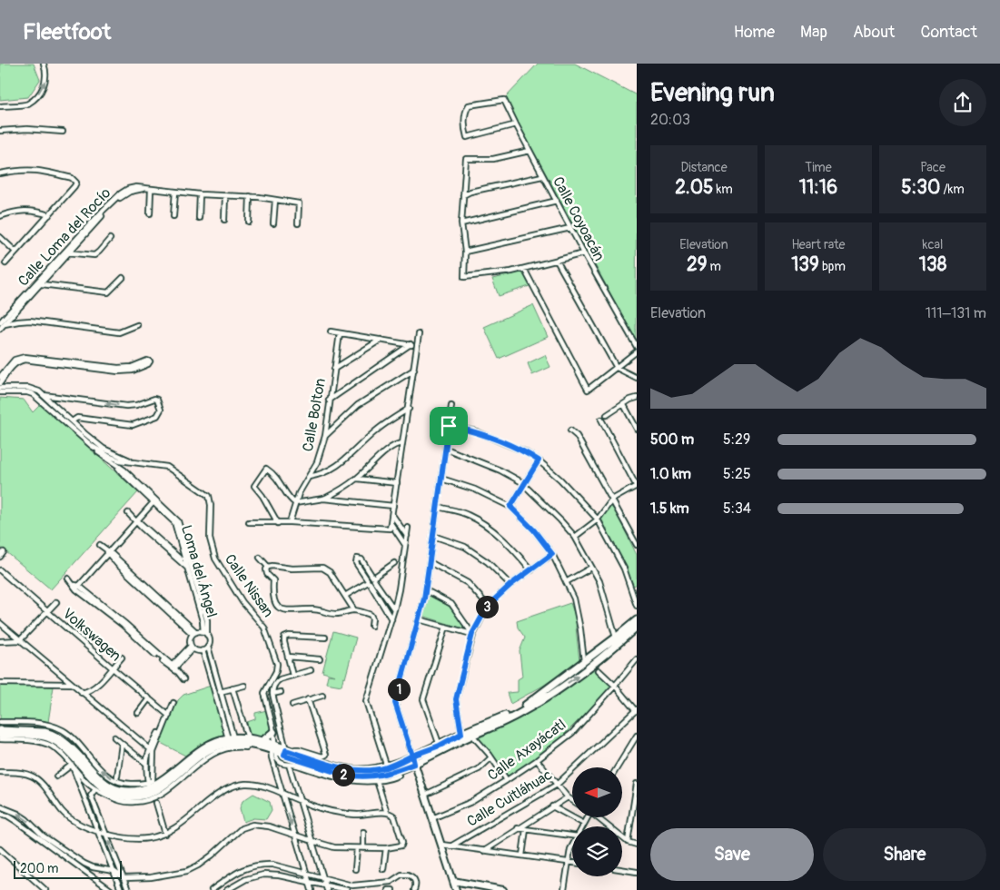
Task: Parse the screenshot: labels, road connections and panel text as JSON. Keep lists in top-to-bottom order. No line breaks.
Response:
{"streets":{"street":["Calle Coyoacán","Calle Loma del Rocío","Calle Bolton","Loma del Ángel","Calle Nissan","Volkswagen","Calle Axayácatl","Calle Cuitláhuac"]},"crossings":[["Loma del Ángel","Calle Nissan"]],"scale_bar":"200 m","north":"left","page":{"header":"Fleetfoot","nav":["Home","Map","About","Contact"],"heading":["Evening run","20:03"],"stats":[["Distance","2.05 km"],["Time","11:16"],["Pace","5:30 /km"],["Elevation","29 m"],["Heart rate","139 bpm"],["kcal","138"]],"chart":["Elevation","111–131 m"],"list":[{"name":"500 m","note":"5:29"},{"name":"1.0 km","note":"5:25"},{"name":"1.5 km","note":"5:34"}],"pins":["3","1","2"],"buttons":["Save","Share"],"scale":"200 m"}}
